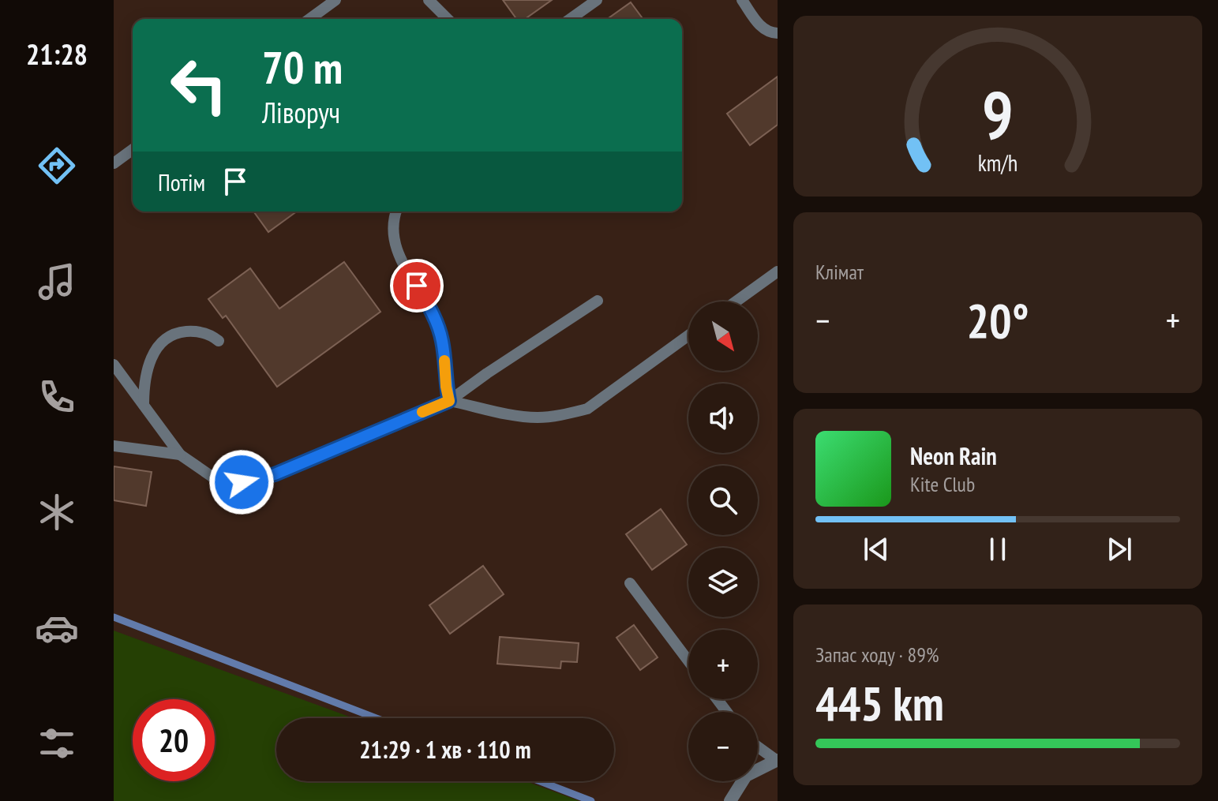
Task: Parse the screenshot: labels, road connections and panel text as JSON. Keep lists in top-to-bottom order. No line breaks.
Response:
{"north":"bottom right","page":{"tabs":"21:28","turn":["70 m","Ліворуч"],"then":"Потім","tile":["Клімат",["Запас ходу · 89%","445 km"]],"heat":["−","20°","+"],"map_buttons":["+","−"],"song":["Neon Rain","Kite Club"],"limit":"20","trip":"21:29 · 1 хв · 110 m","gauge":["9","km/h"]}}
